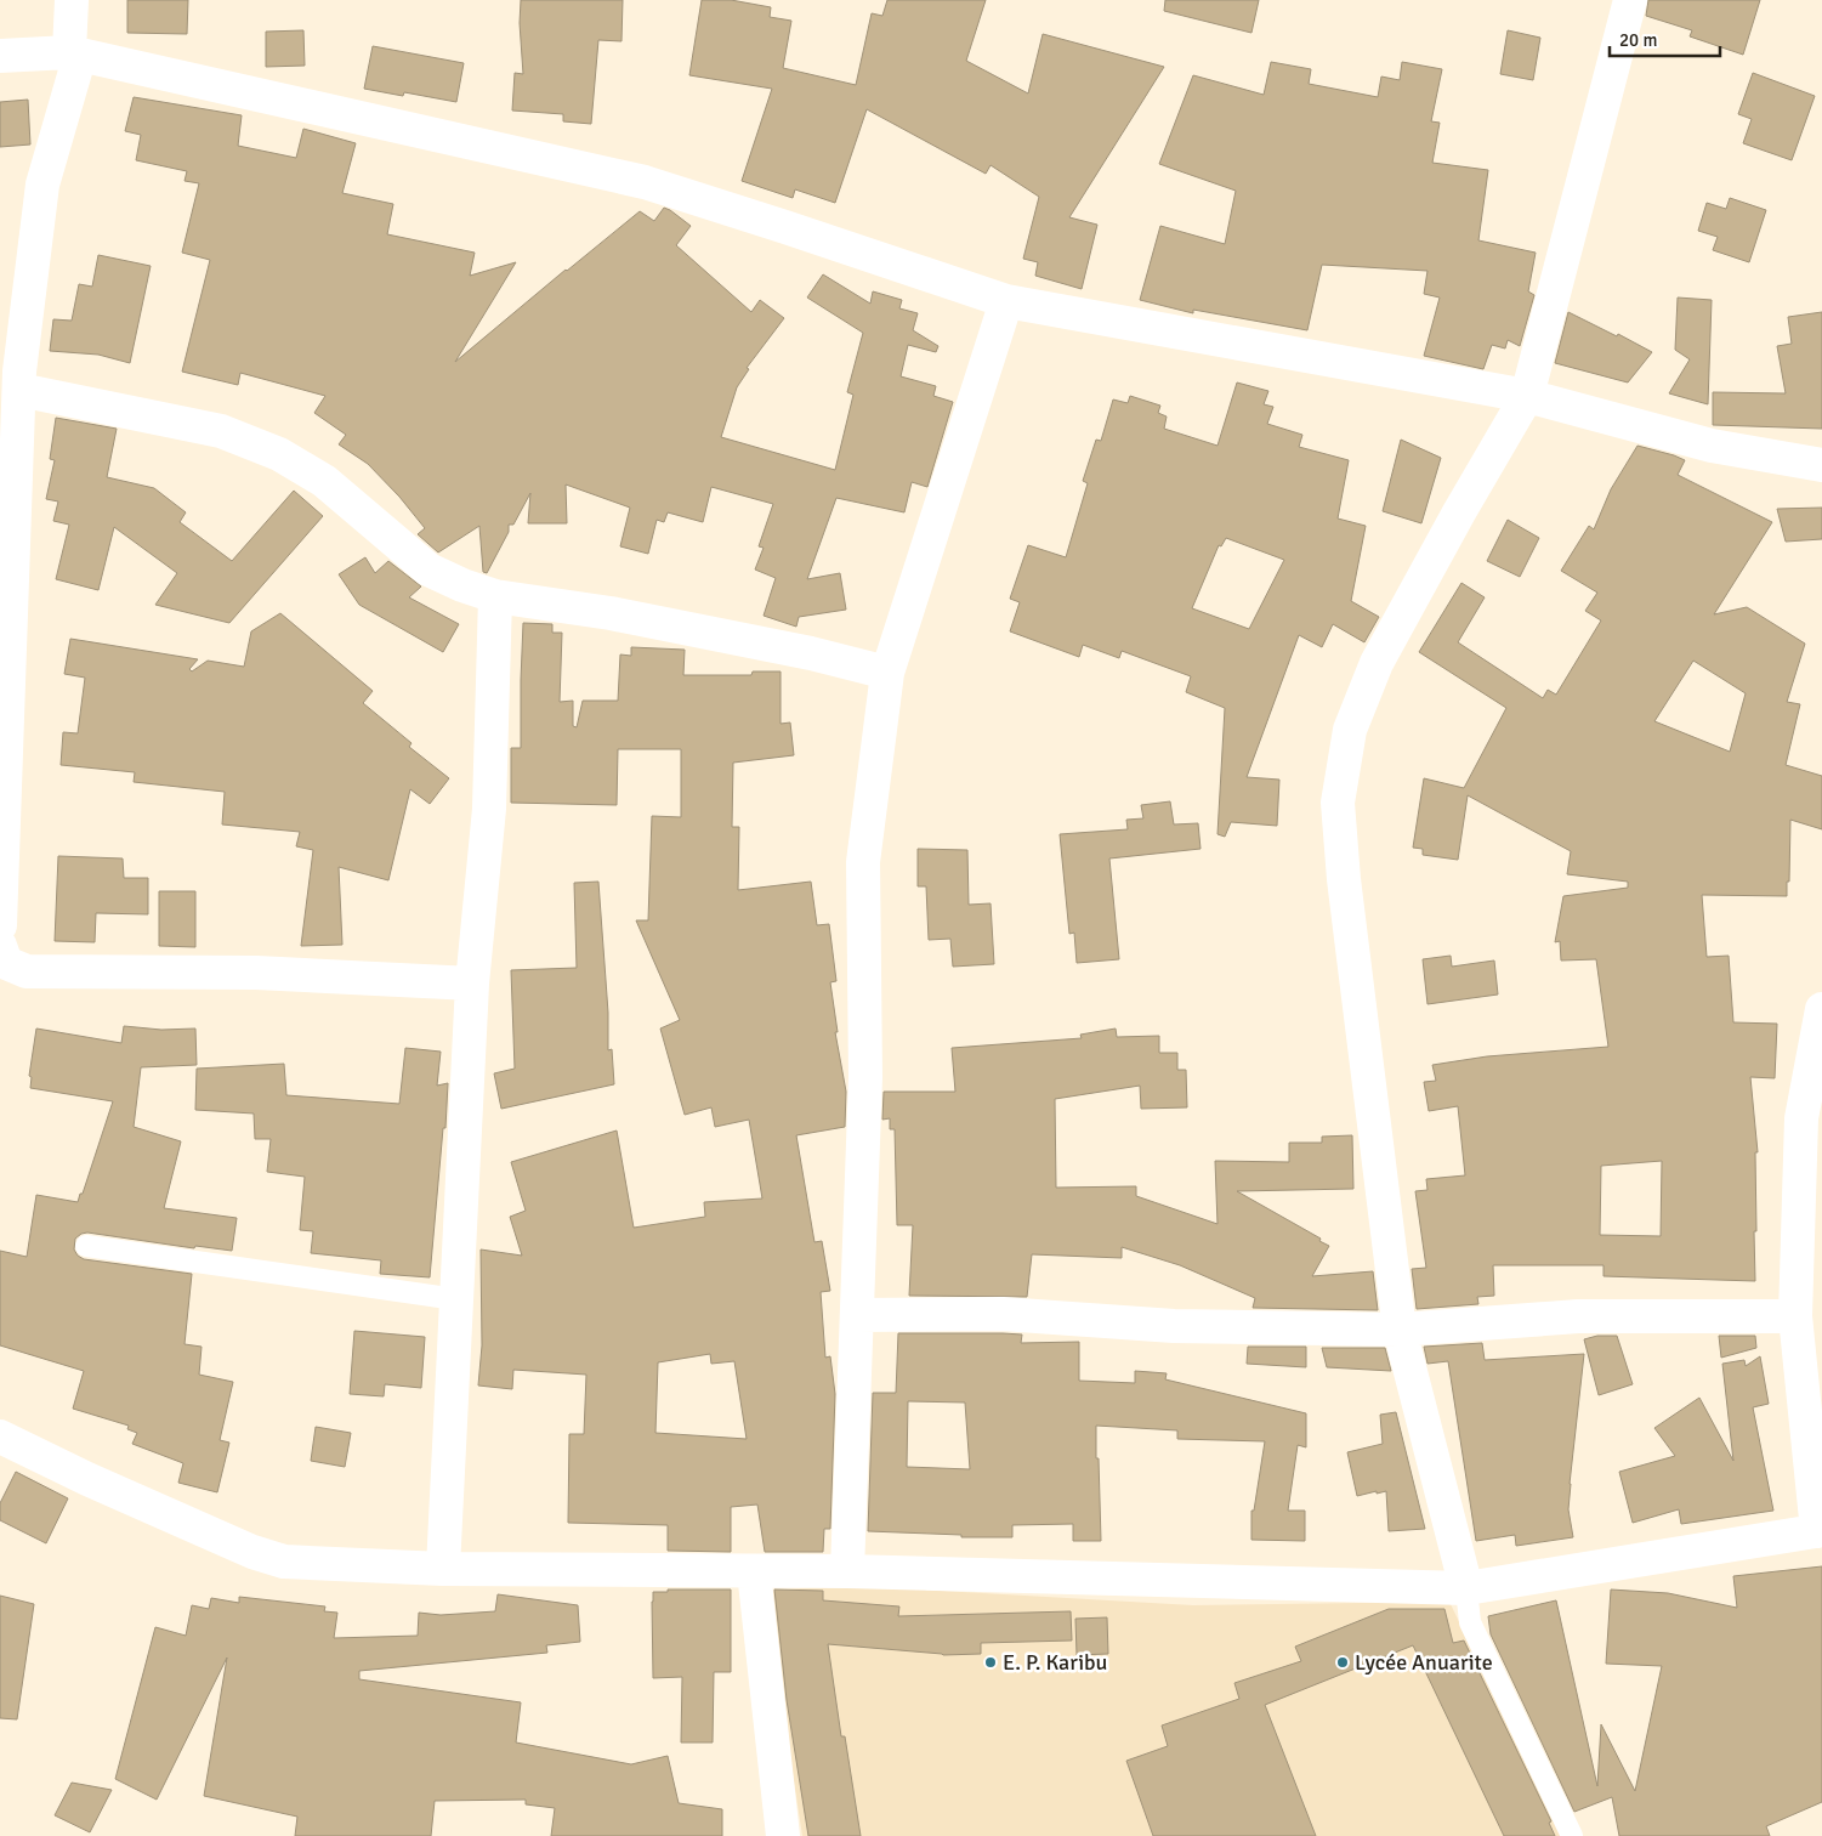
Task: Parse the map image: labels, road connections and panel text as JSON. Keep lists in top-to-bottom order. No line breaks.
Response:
{"places":["E. P. Karibu","Lycée Anuarite"],"scale_bar":"20 m"}
